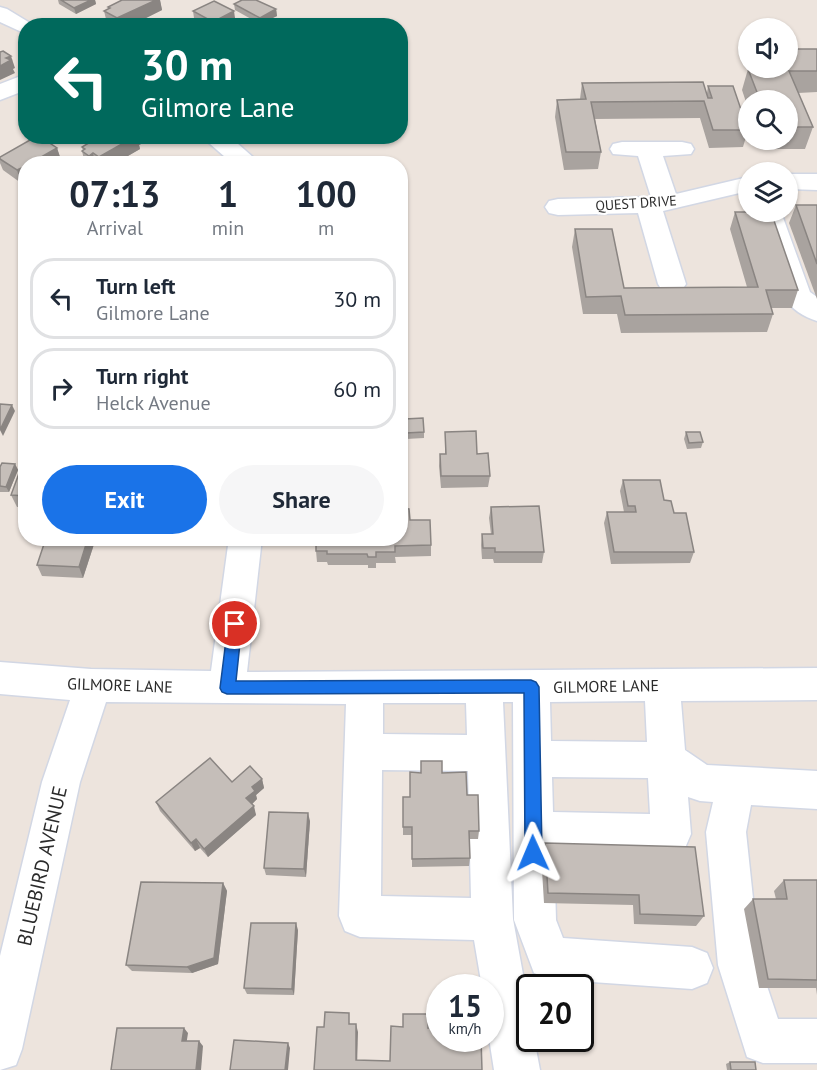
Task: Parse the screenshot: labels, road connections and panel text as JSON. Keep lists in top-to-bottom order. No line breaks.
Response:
{"streets":{"street":["QUEST DRIVE","GILMORE LANE","BLUEBIRD AVENUE"]},"crossings":[["GILMORE LANE","BLUEBIRD AVENUE"]],"page":{"turn":["30 m","Gilmore Lane"],"eta":["07:13","Arrival","1","min","100","m"],"list":[{"name":"Turn left","note":"Gilmore Lane","value":"30 m"},{"name":"Turn right","note":"Helck Avenue","value":"60 m"}],"buttons":["Exit","Share"],"speed":"15 km/h","limit":"20"}}
